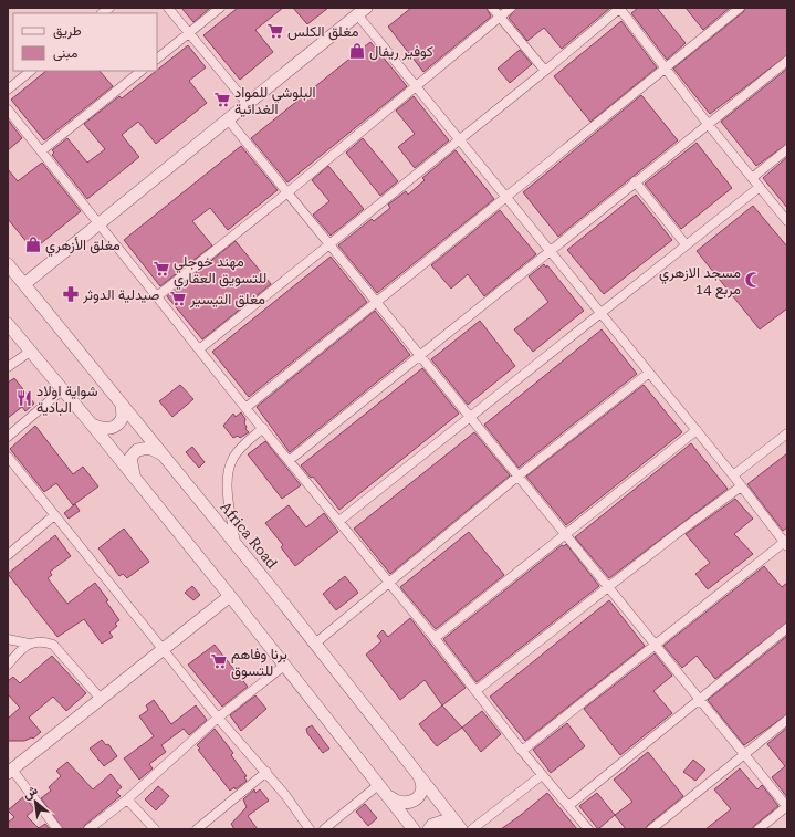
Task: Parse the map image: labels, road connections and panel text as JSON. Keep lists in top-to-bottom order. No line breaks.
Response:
{"streets":{"street":["Africa Road"]},"places":{"supermarket":["مغلق الكلس","البلوشي للمواد الغدائية","مهند خوجلي للتسويق العقاري","مغلق التيسير","برنا وفاهم للتسوق"],"shop":["كوفير ريفال","مغلق الأزهري"],"mosque":["مسجد الازهري مربع 14"],"pharmacy":["صيدلية الدوثر"],"restaurant":["شواية اولاد البادية"]},"legend":["طريق","مبنى"],"north":"top left"}
